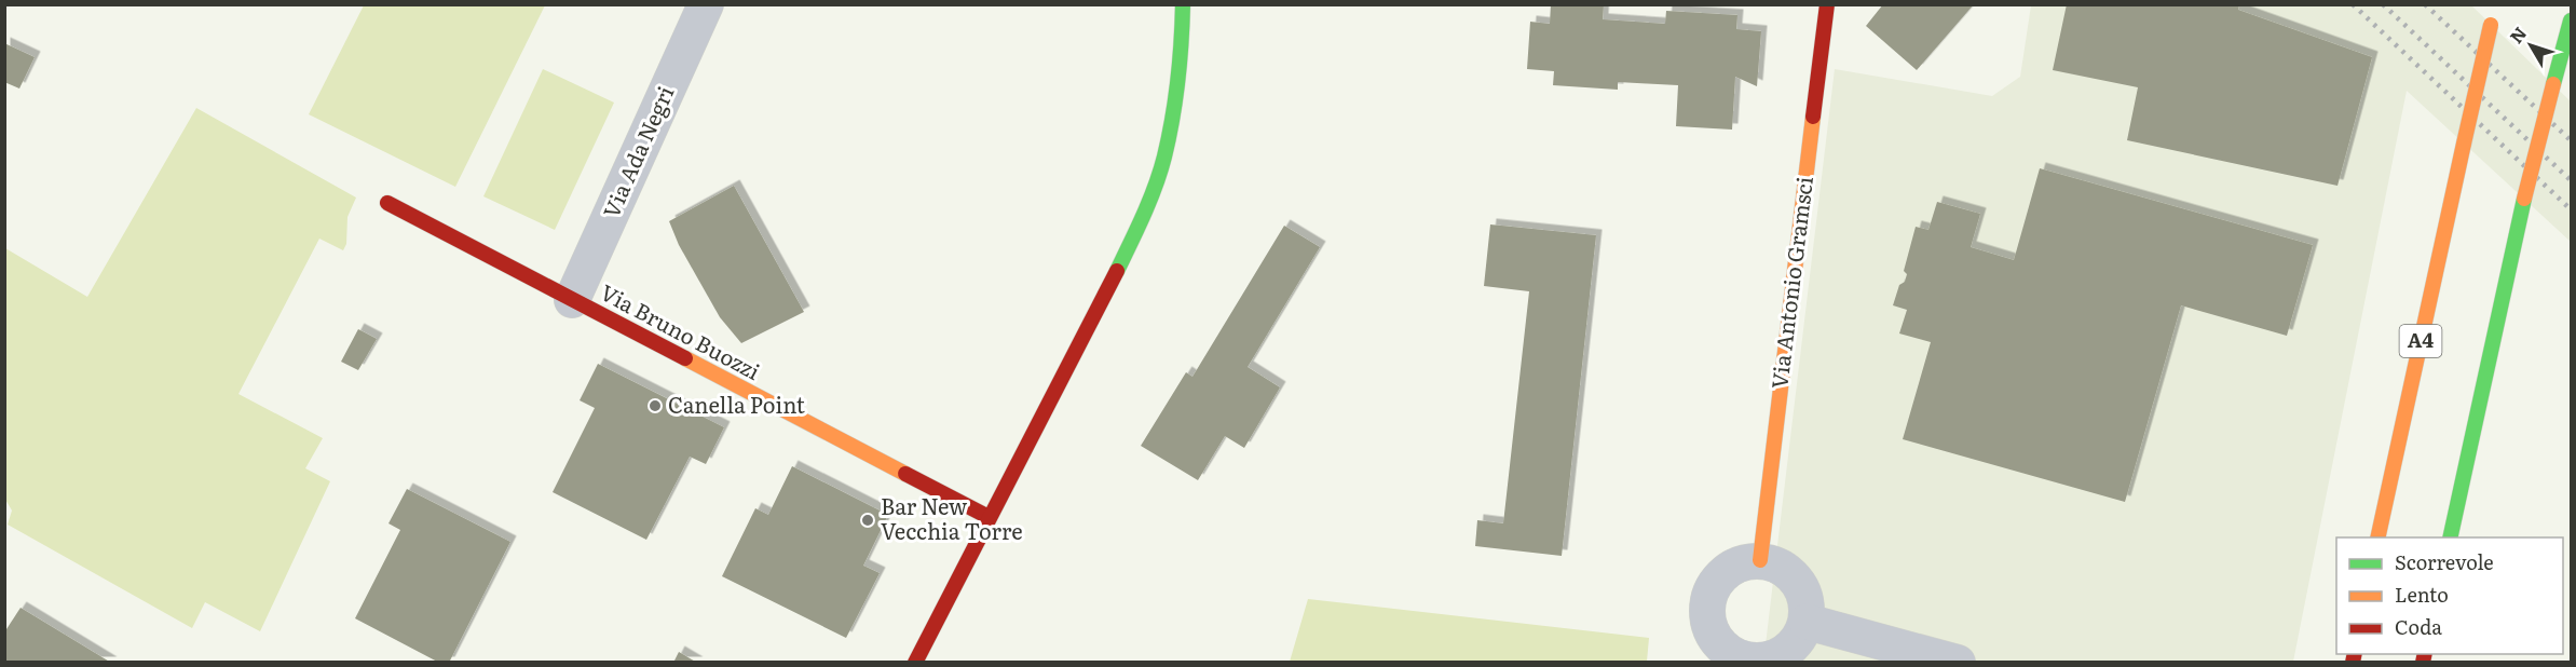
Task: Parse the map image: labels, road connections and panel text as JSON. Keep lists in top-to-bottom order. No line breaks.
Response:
{"streets":{"main road":["Via Antonio Gramsci","Via Bruno Buozzi","A4"],"street":["Via Ada Negri"]},"crossings":[["Via Ada Negri","Via Bruno Buozzi"]],"places":["Canella Point","Bar New Vecchia Torre"],"legend":["Scorrevole","Lento","Coda"],"north":"top left"}
